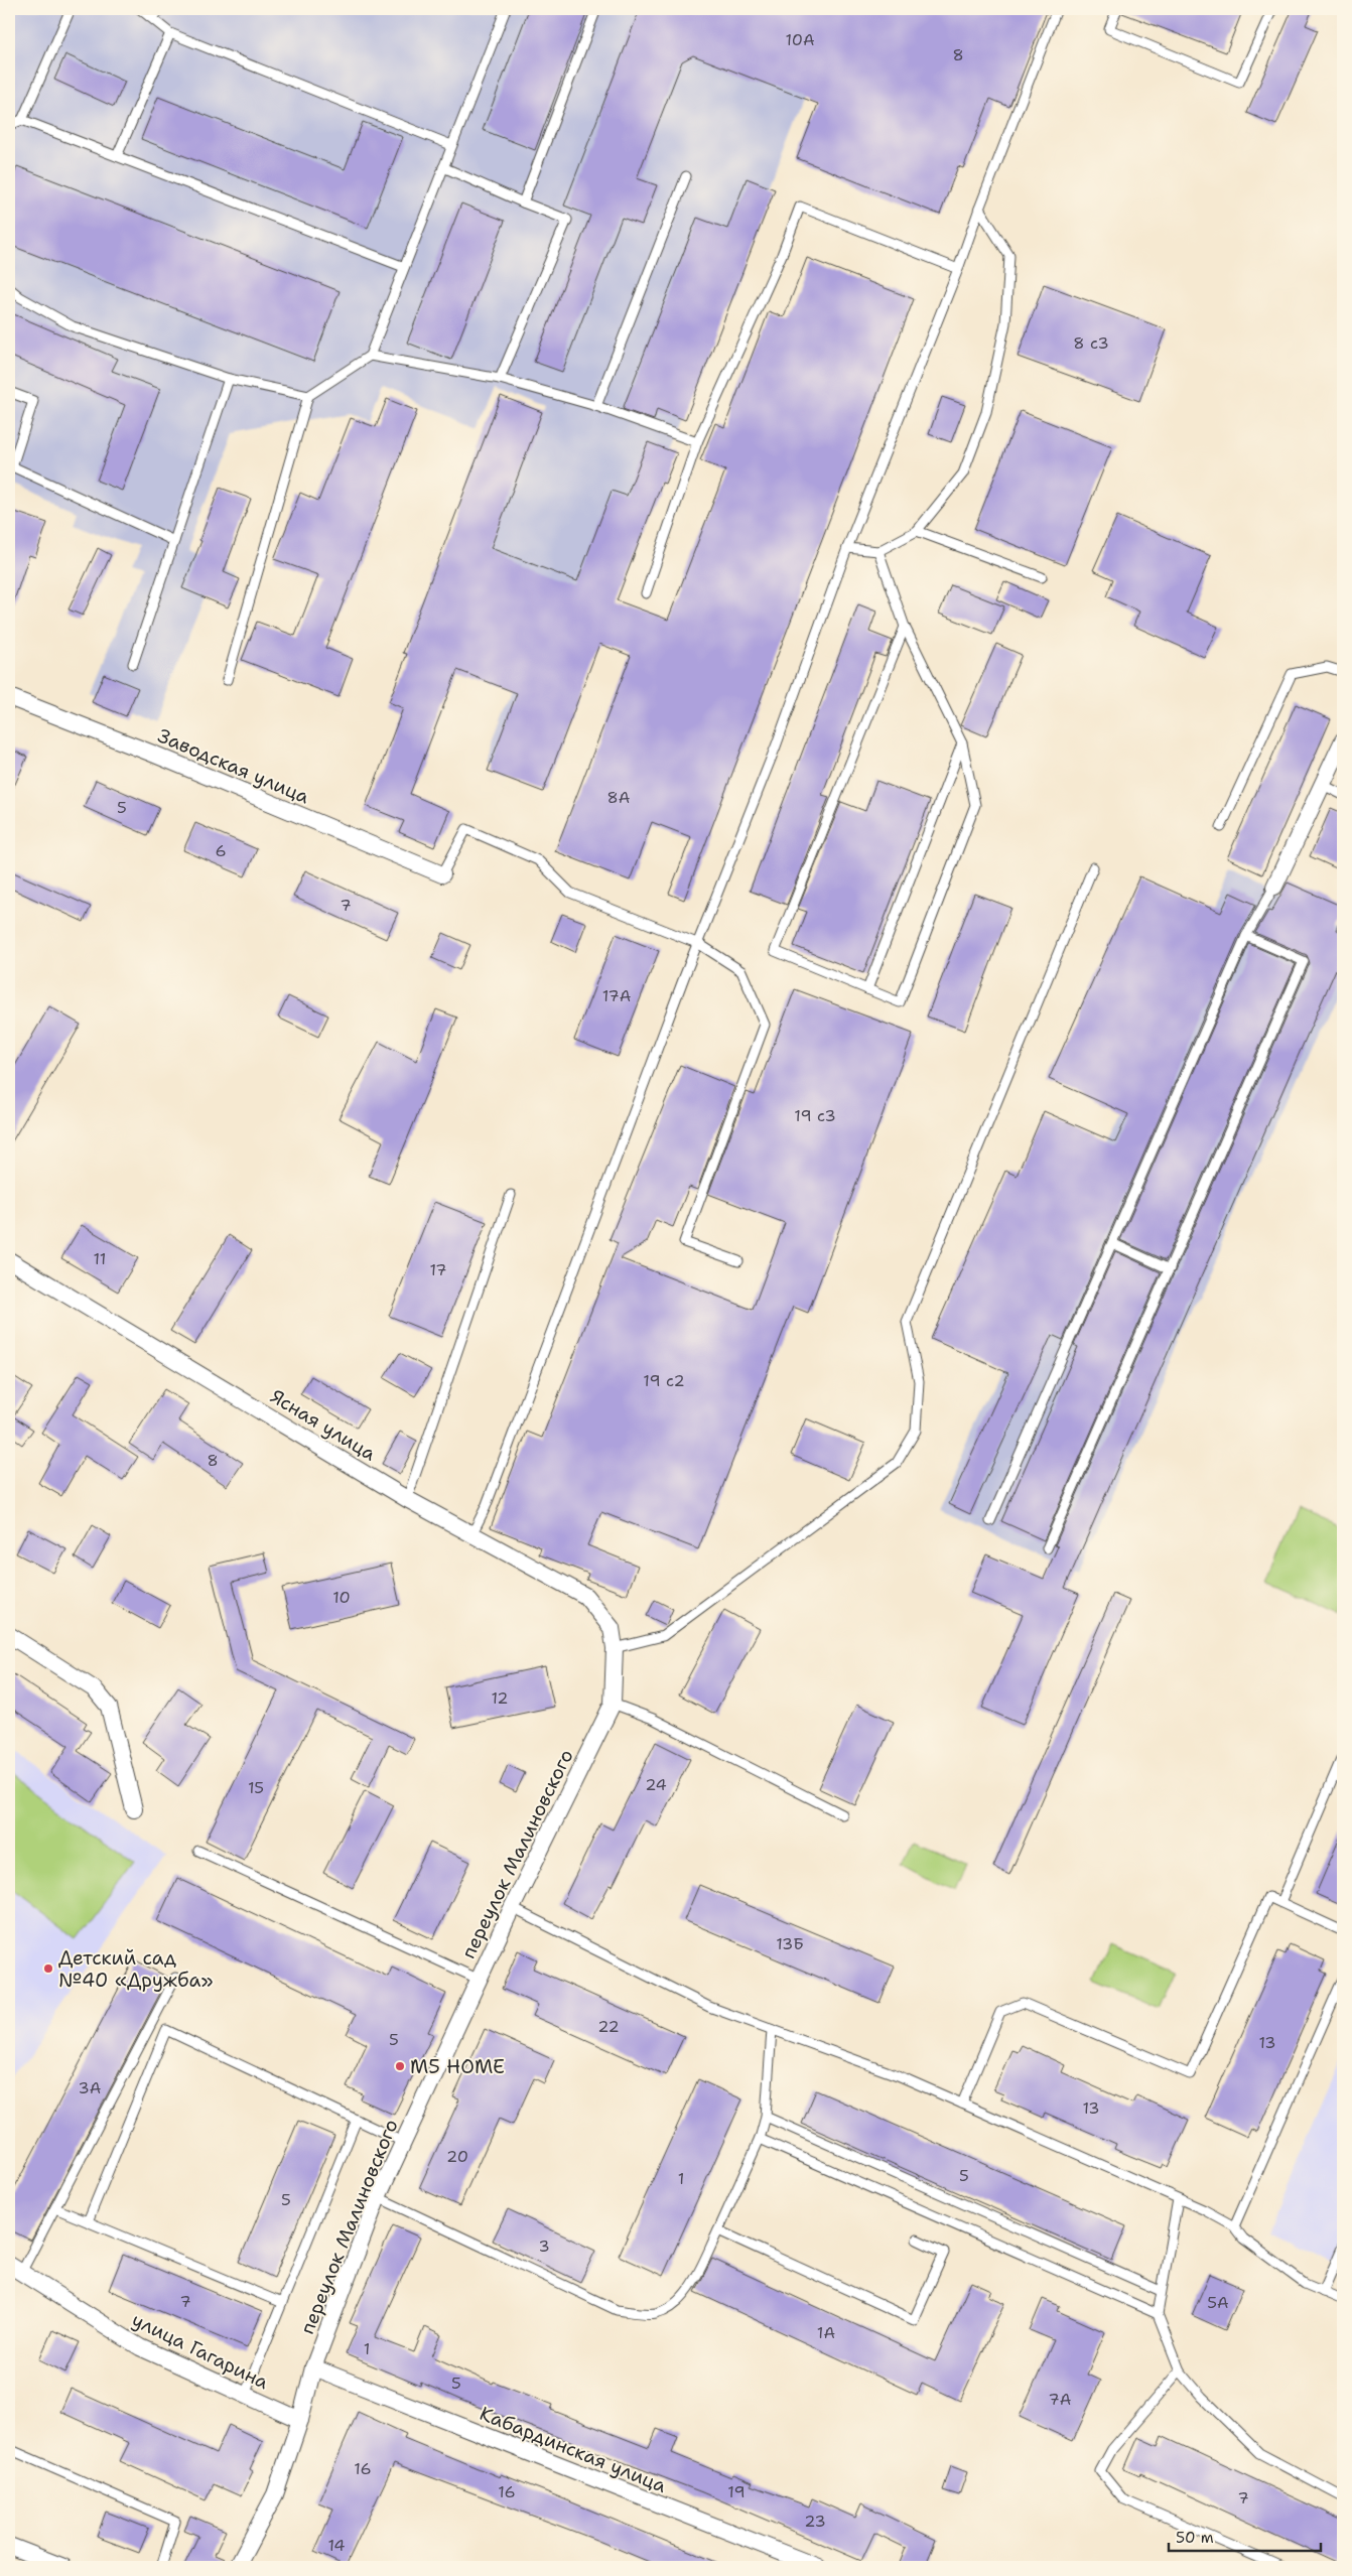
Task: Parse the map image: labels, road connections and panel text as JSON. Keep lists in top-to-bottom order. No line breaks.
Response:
{"streets":{"street":["Заводская улица","Ясная улица","переулок Малиновского","улица Гагарина","Кабардинская улица"]},"crossings":[["Ясная улица","переулок Малиновского"],["переулок Малиновского","улица Гагарина"],["переулок Малиновского","Кабардинская улица"]],"places":["Детский сад №40 «Дружба»","M5 HOME"],"house_numbers":["10А","8","8 с3","8А","5","6","7","17А","19 с3","11","17","19 с2","8","10","12","24","15","13Б","22","5","13","3А","13","20","5","1","5","3","7","5А","1А","1","5","7А","16","16","19","7","23","14"],"scale_bar":"50 m"}
